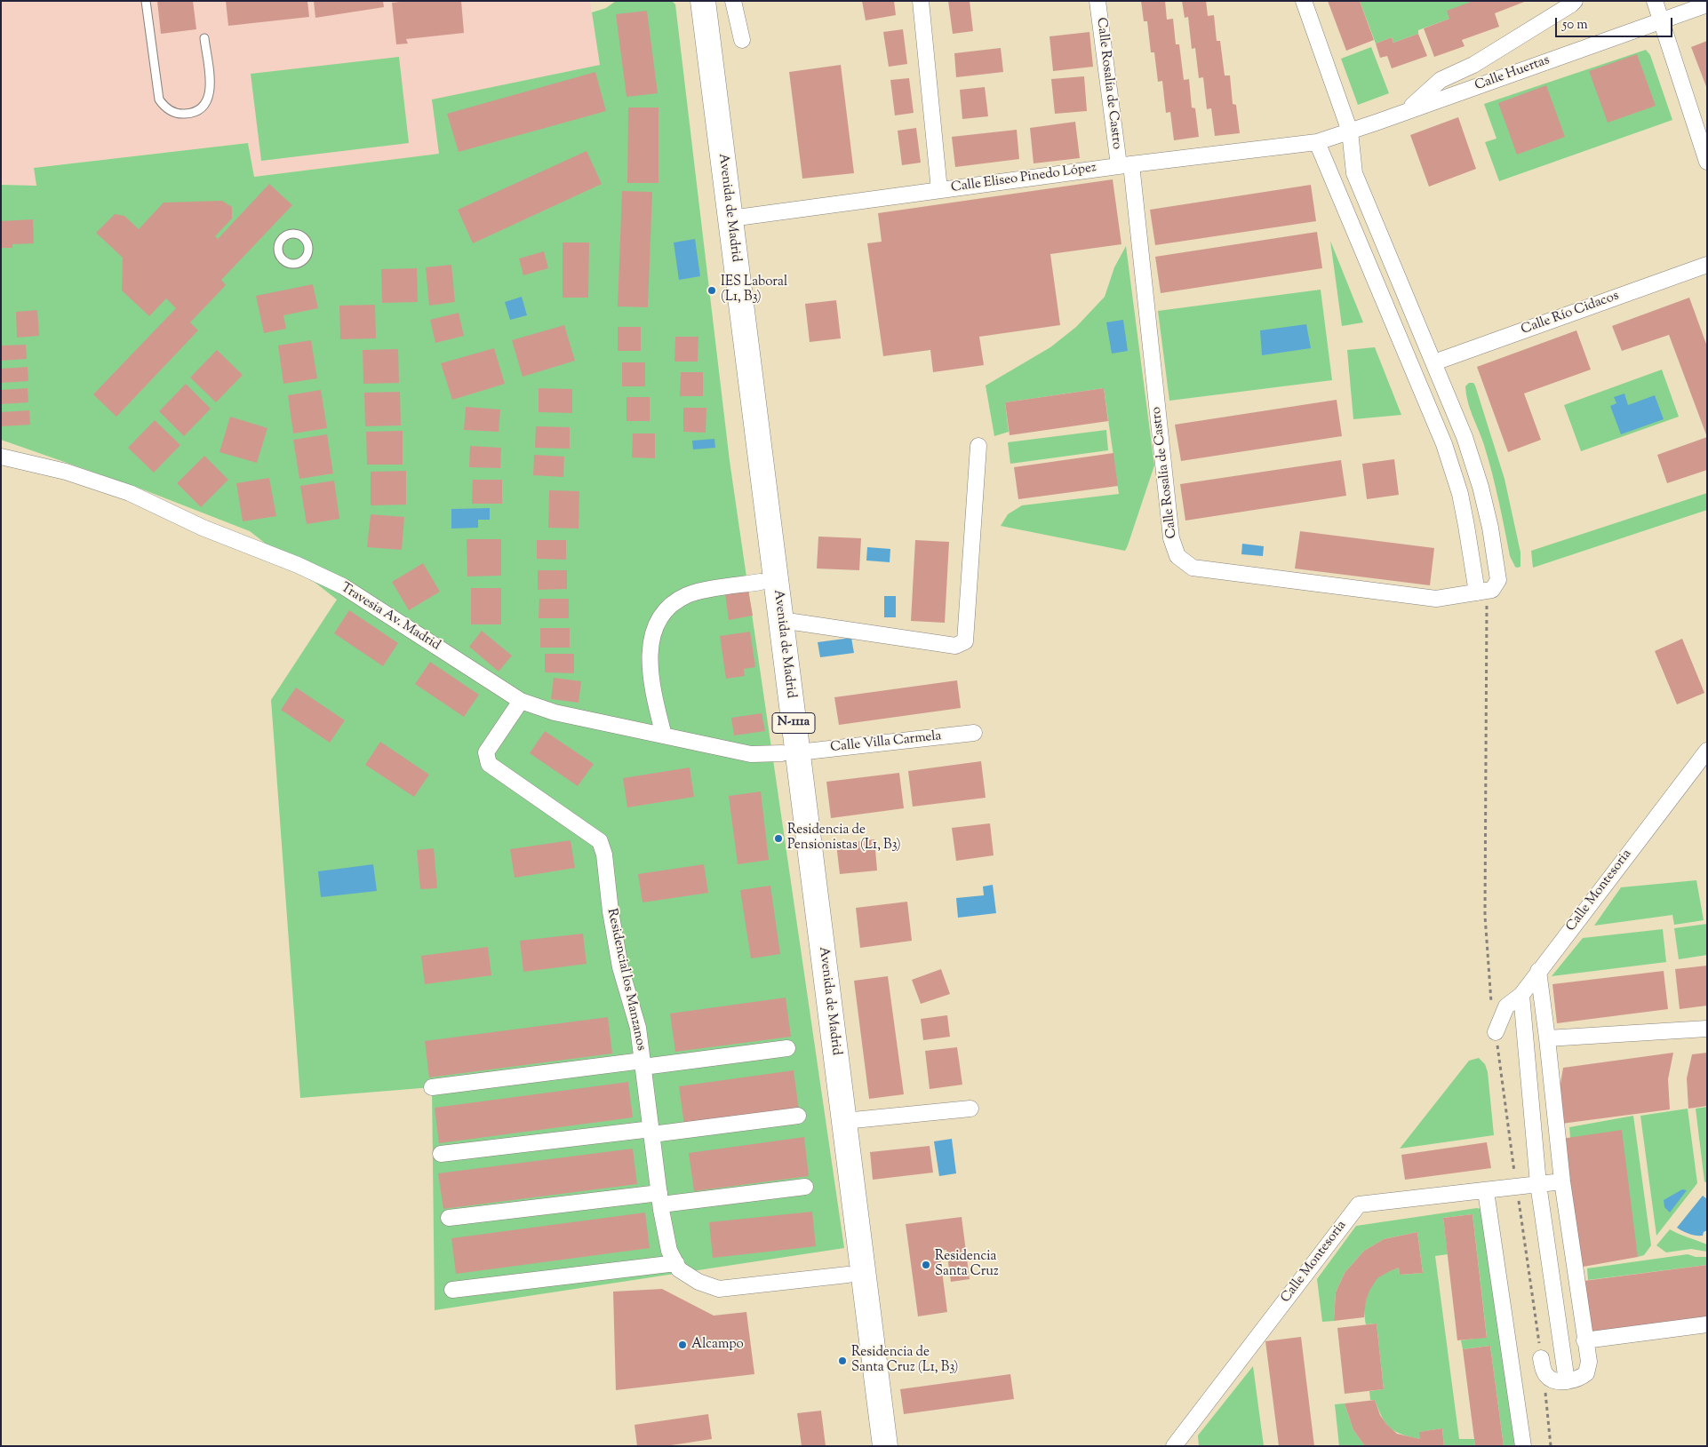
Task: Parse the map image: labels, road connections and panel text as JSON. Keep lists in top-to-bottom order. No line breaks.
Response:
{"streets":{"main road":["Avenida de Madrid","N-111a"],"street":["Calle Huertas","Calle Rosalía de Castro","Calle Eliseo Pinedo López","Calle Río Cidacos","Travesia Av. Madrid","Calle Villa Carmela","Calle Montesoria","Residencial los Manzanos"]},"crossings":[["Calle Huertas","Calle Eliseo Pinedo López"],["Calle Rosalía de Castro","Calle Eliseo Pinedo López"],["Calle Eliseo Pinedo López","Avenida de Madrid"],["Avenida de Madrid","Travesia Av. Madrid"],["Avenida de Madrid","Calle Villa Carmela"],["Travesia Av. Madrid","Calle Villa Carmela"],["Travesia Av. Madrid","Residencial los Manzanos"]],"places":["IES Laboral (L1, B3)","Residencia de Pensionistas (L1, B3)","Residencia Santa Cruz","Alcampo","Residencia de Santa Cruz (L1, B3)"],"scale_bar":"50 m"}
